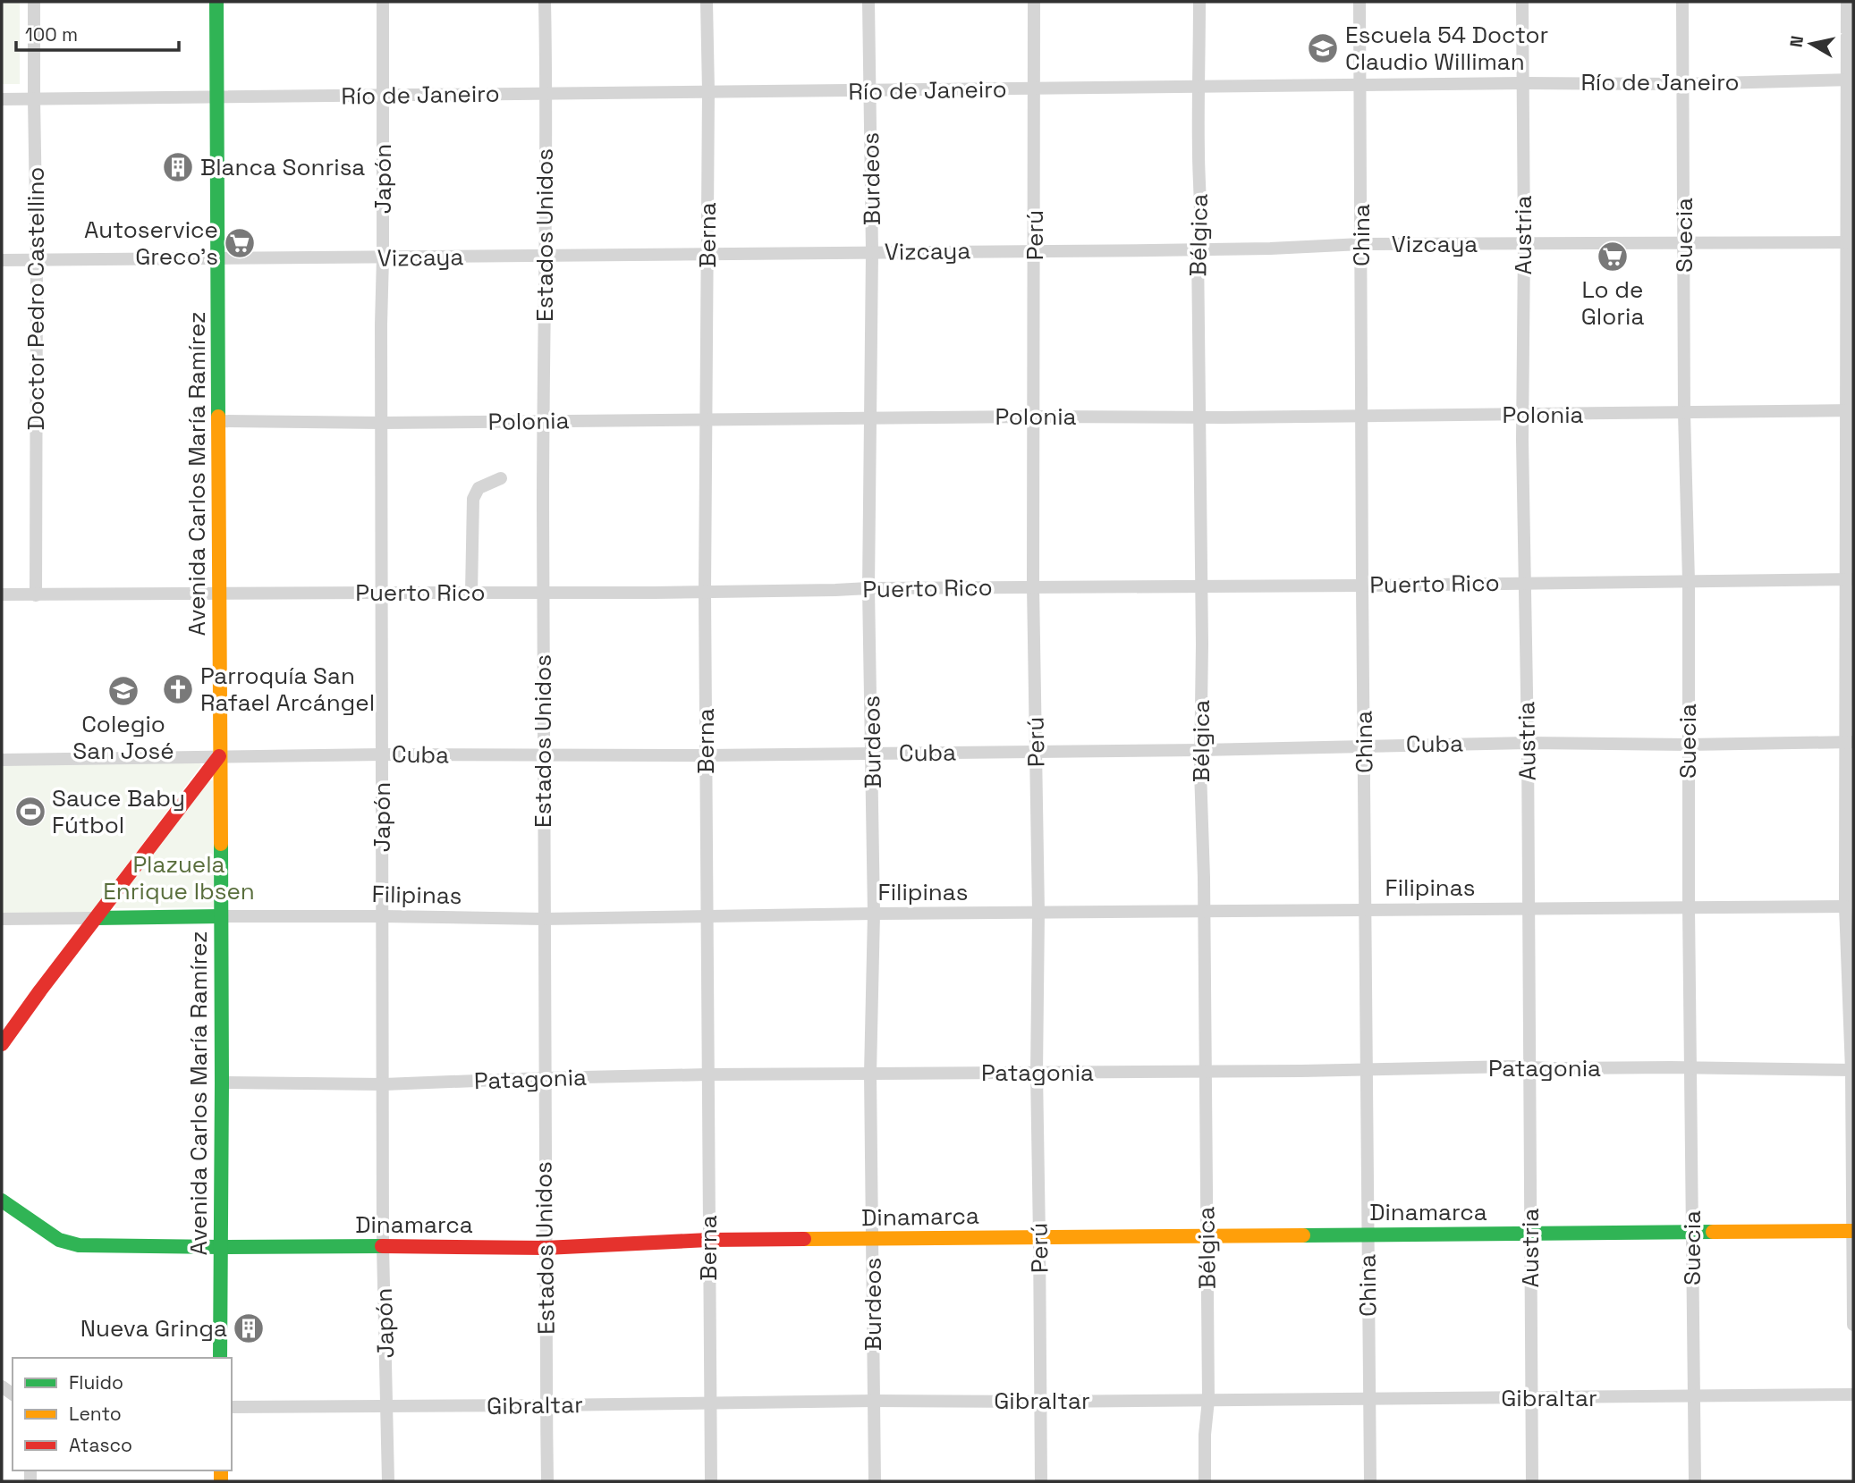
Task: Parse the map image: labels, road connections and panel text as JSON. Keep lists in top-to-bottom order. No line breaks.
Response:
{"streets":{"street":["Río de Janeiro","Japón","Burdeos","Estados Unidos","Berna","Perú","Bélgica","China","Austria","Suecia","Vizcaya","Doctor Pedro Castellino","Polonia","Avenida Carlos María Ramírez","Puerto Rico","Cuba","Filipinas","Patagonia","Dinamarca","Gibraltar"]},"crossings":[["Río de Janeiro","Japón"],["Río de Janeiro","Burdeos"],["Río de Janeiro","Estados Unidos"],["Río de Janeiro","Berna"],["Río de Janeiro","Perú"],["Río de Janeiro","Bélgica"],["Río de Janeiro","China"],["Río de Janeiro","Austria"],["Río de Janeiro","Suecia"],["Río de Janeiro","Doctor Pedro Castellino"],["Río de Janeiro","Avenida Carlos María Ramírez"],["Japón","Vizcaya"],["Japón","Polonia"],["Japón","Puerto Rico"],["Japón","Cuba"],["Japón","Filipinas"],["Japón","Patagonia"],["Japón","Dinamarca"],["Japón","Gibraltar"],["Burdeos","Vizcaya"],["Burdeos","Polonia"],["Burdeos","Puerto Rico"],["Burdeos","Cuba"],["Burdeos","Filipinas"],["Burdeos","Patagonia"],["Burdeos","Dinamarca"],["Burdeos","Gibraltar"],["Estados Unidos","Vizcaya"],["Estados Unidos","Polonia"],["Estados Unidos","Puerto Rico"],["Estados Unidos","Cuba"],["Estados Unidos","Filipinas"],["Estados Unidos","Patagonia"],["Estados Unidos","Dinamarca"],["Estados Unidos","Gibraltar"],["Berna","Vizcaya"],["Berna","Polonia"],["Berna","Puerto Rico"],["Berna","Cuba"],["Berna","Filipinas"],["Berna","Patagonia"],["Berna","Dinamarca"],["Berna","Gibraltar"],["Perú","Vizcaya"],["Perú","Polonia"],["Perú","Puerto Rico"],["Perú","Cuba"],["Perú","Filipinas"],["Perú","Patagonia"],["Perú","Dinamarca"],["Perú","Gibraltar"],["Bélgica","Vizcaya"],["Bélgica","Polonia"],["Bélgica","Puerto Rico"],["Bélgica","Cuba"],["Bélgica","Filipinas"],["Bélgica","Patagonia"],["Bélgica","Dinamarca"],["Bélgica","Gibraltar"],["China","Vizcaya"],["China","Polonia"],["China","Puerto Rico"],["China","Cuba"],["China","Filipinas"],["China","Patagonia"],["China","Dinamarca"],["China","Gibraltar"],["Austria","Vizcaya"],["Austria","Polonia"],["Austria","Puerto Rico"],["Austria","Cuba"],["Austria","Filipinas"],["Austria","Patagonia"],["Austria","Dinamarca"],["Austria","Gibraltar"],["Suecia","Vizcaya"],["Suecia","Polonia"],["Suecia","Puerto Rico"],["Suecia","Cuba"],["Suecia","Filipinas"],["Suecia","Patagonia"],["Suecia","Dinamarca"],["Suecia","Gibraltar"],["Vizcaya","Doctor Pedro Castellino"],["Vizcaya","Avenida Carlos María Ramírez"],["Doctor Pedro Castellino","Puerto Rico"],["Polonia","Avenida Carlos María Ramírez"],["Avenida Carlos María Ramírez","Puerto Rico"],["Avenida Carlos María Ramírez","Cuba"],["Avenida Carlos María Ramírez","Filipinas"],["Avenida Carlos María Ramírez","Patagonia"],["Avenida Carlos María Ramírez","Dinamarca"]],"parks":["Plazuela Enrique Ibsen"],"places":{"school or university":["Escuela 54 Doctor Claudio Williman","Colegio San José"],"building":["Blanca Sonrisa","Nueva Gringa"],"supermarket":["Autoservice Greco's","Lo de Gloria"],"church":["Parroquía San Rafael Arcángel"],"sports":["Sauce Baby Fútbol"]},"legend":["Fluido","Lento","Atasco"],"scale_bar":"100 m","north":"left"}
